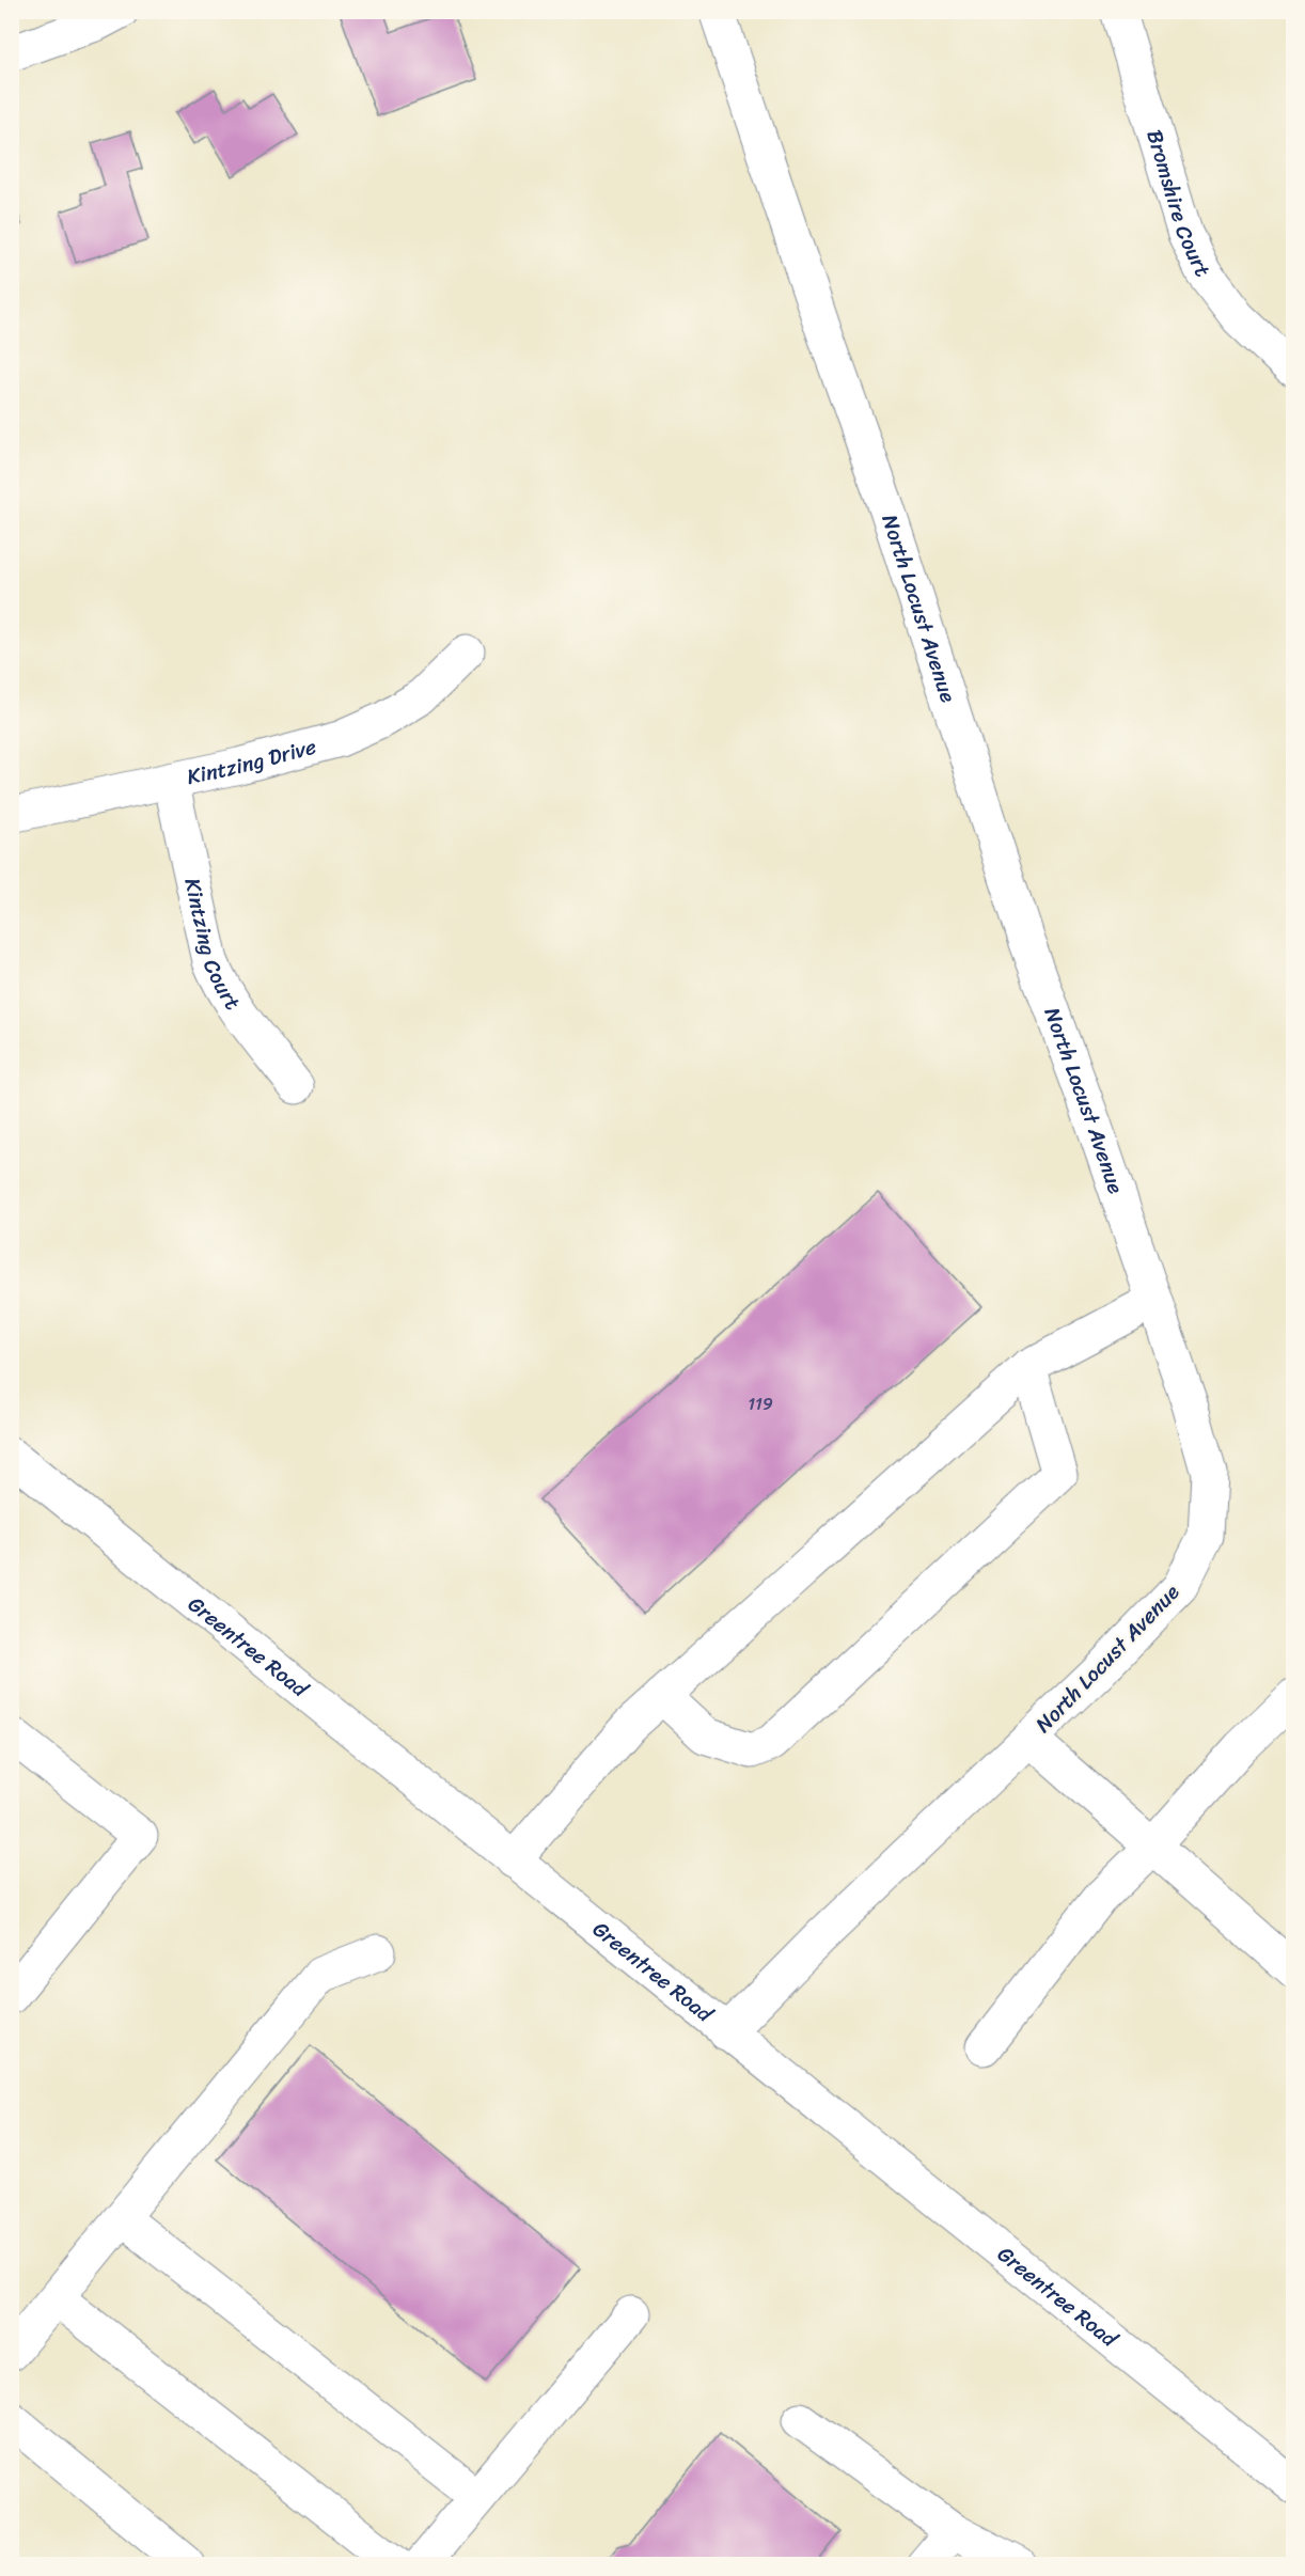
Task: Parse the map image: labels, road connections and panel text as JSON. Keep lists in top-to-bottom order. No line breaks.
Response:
{"streets":{"street":["Bromshire Court","North Locust Avenue","Kintzing Drive","Kintzing Court","Greentree Road"]},"crossings":[["North Locust Avenue","Greentree Road"],["Kintzing Drive","Kintzing Court"]],"house_numbers":["119"]}
